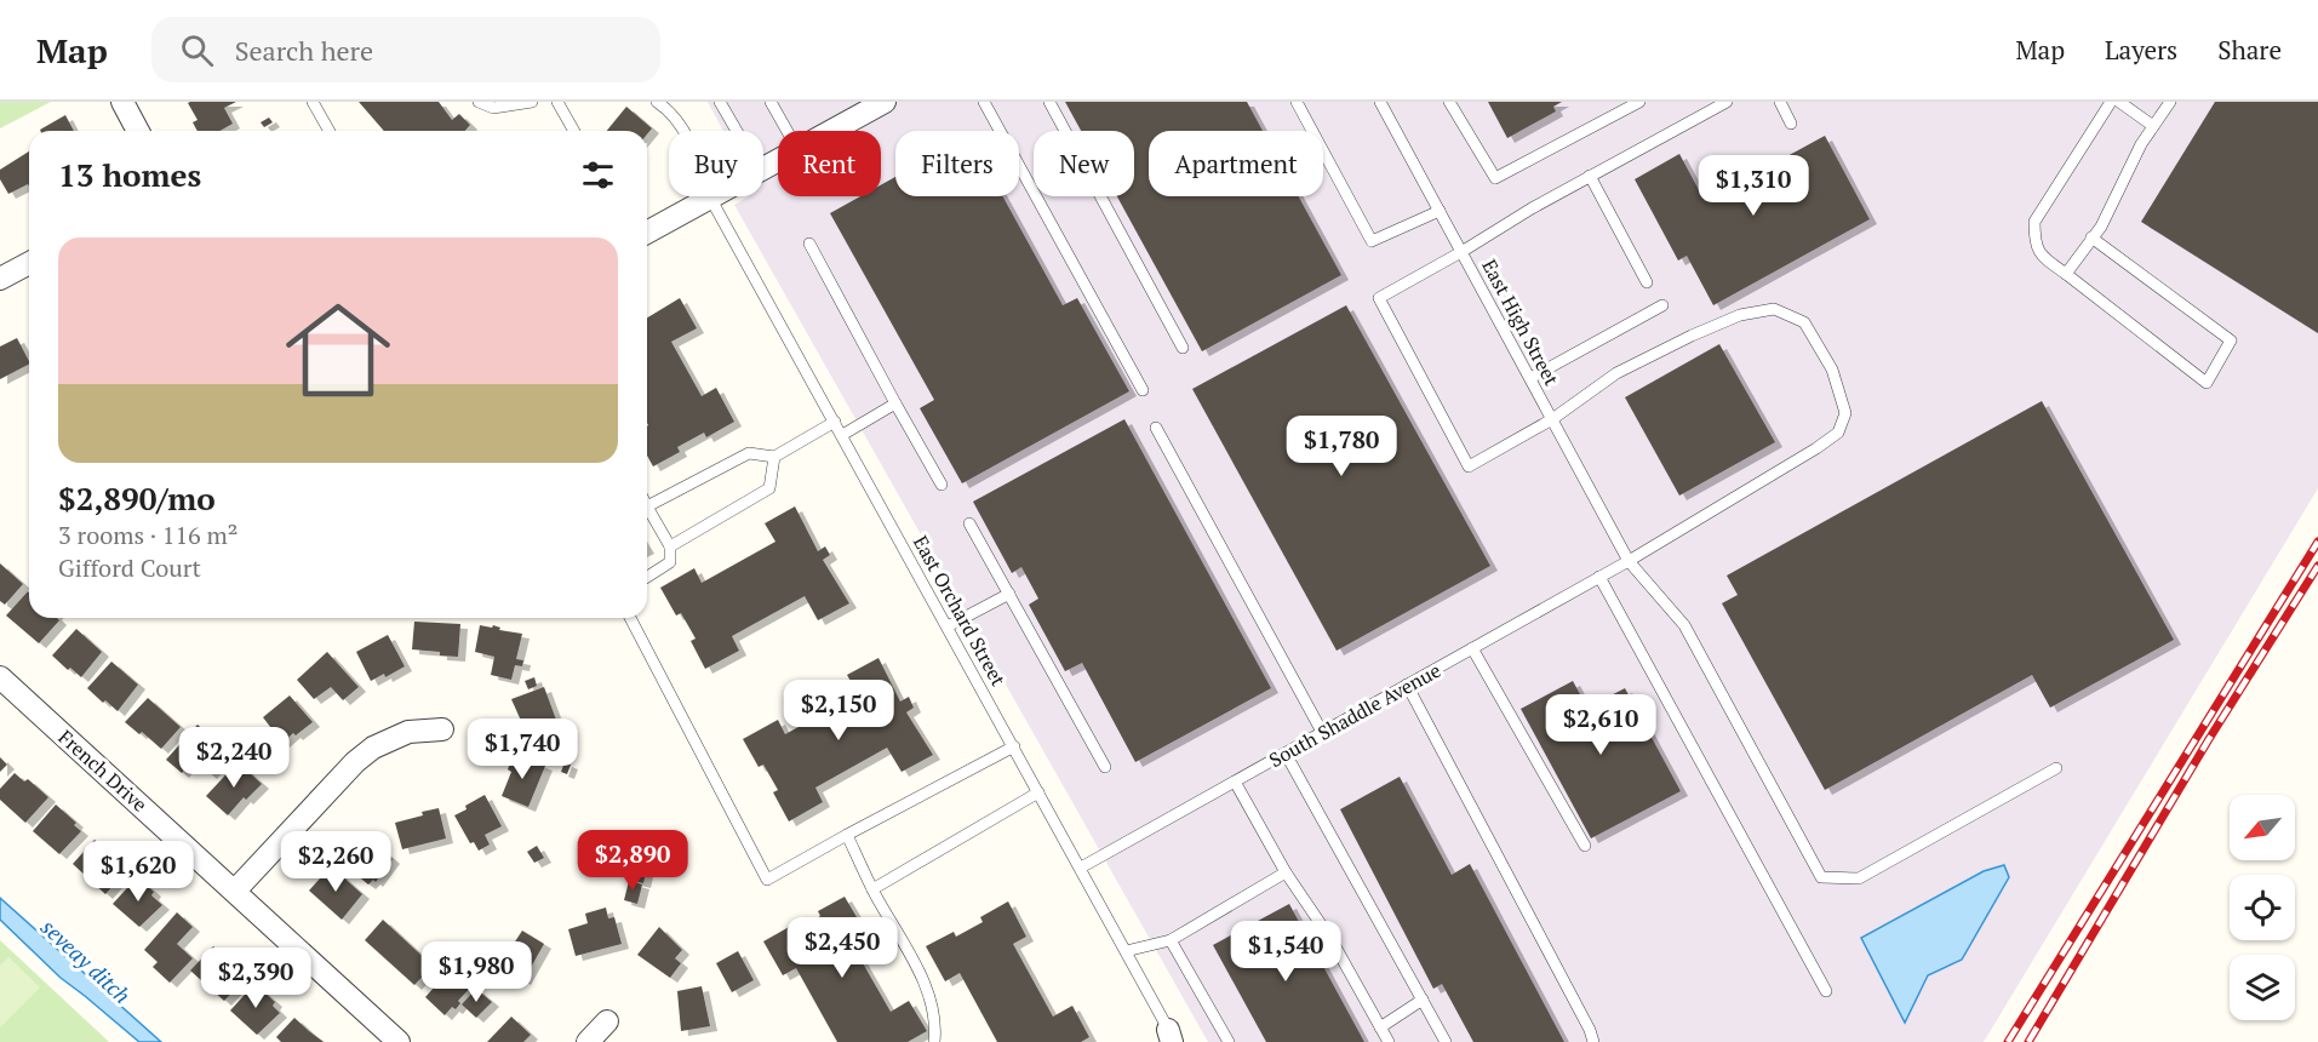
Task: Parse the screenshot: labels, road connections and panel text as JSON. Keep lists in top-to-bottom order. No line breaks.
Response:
{"streets":{"street":["French Drive"],"lane":["East High Street","East Orchard Street","South Shaddle Avenue"]},"crossings":[["East High Street","South Shaddle Avenue"],["East Orchard Street","South Shaddle Avenue"]],"water":["seveay ditch"],"north":"bottom left","page":{"header":"Map","search":"Search here","nav":["Map","Layers","Share"],"chip":["Buy","Rent","Filters","New","Apartment"],"heading":"13 homes","price":["$1,310","$1,780","$2,150","$2,610","$1,740","$2,240","$2,890","$2,260","$1,620","$2,450","$1,540","$1,980","$2,390"],"list":[{"name":"$2,890/mo","note":"3 rooms · 116 m² · Gifford Court"}]}}
